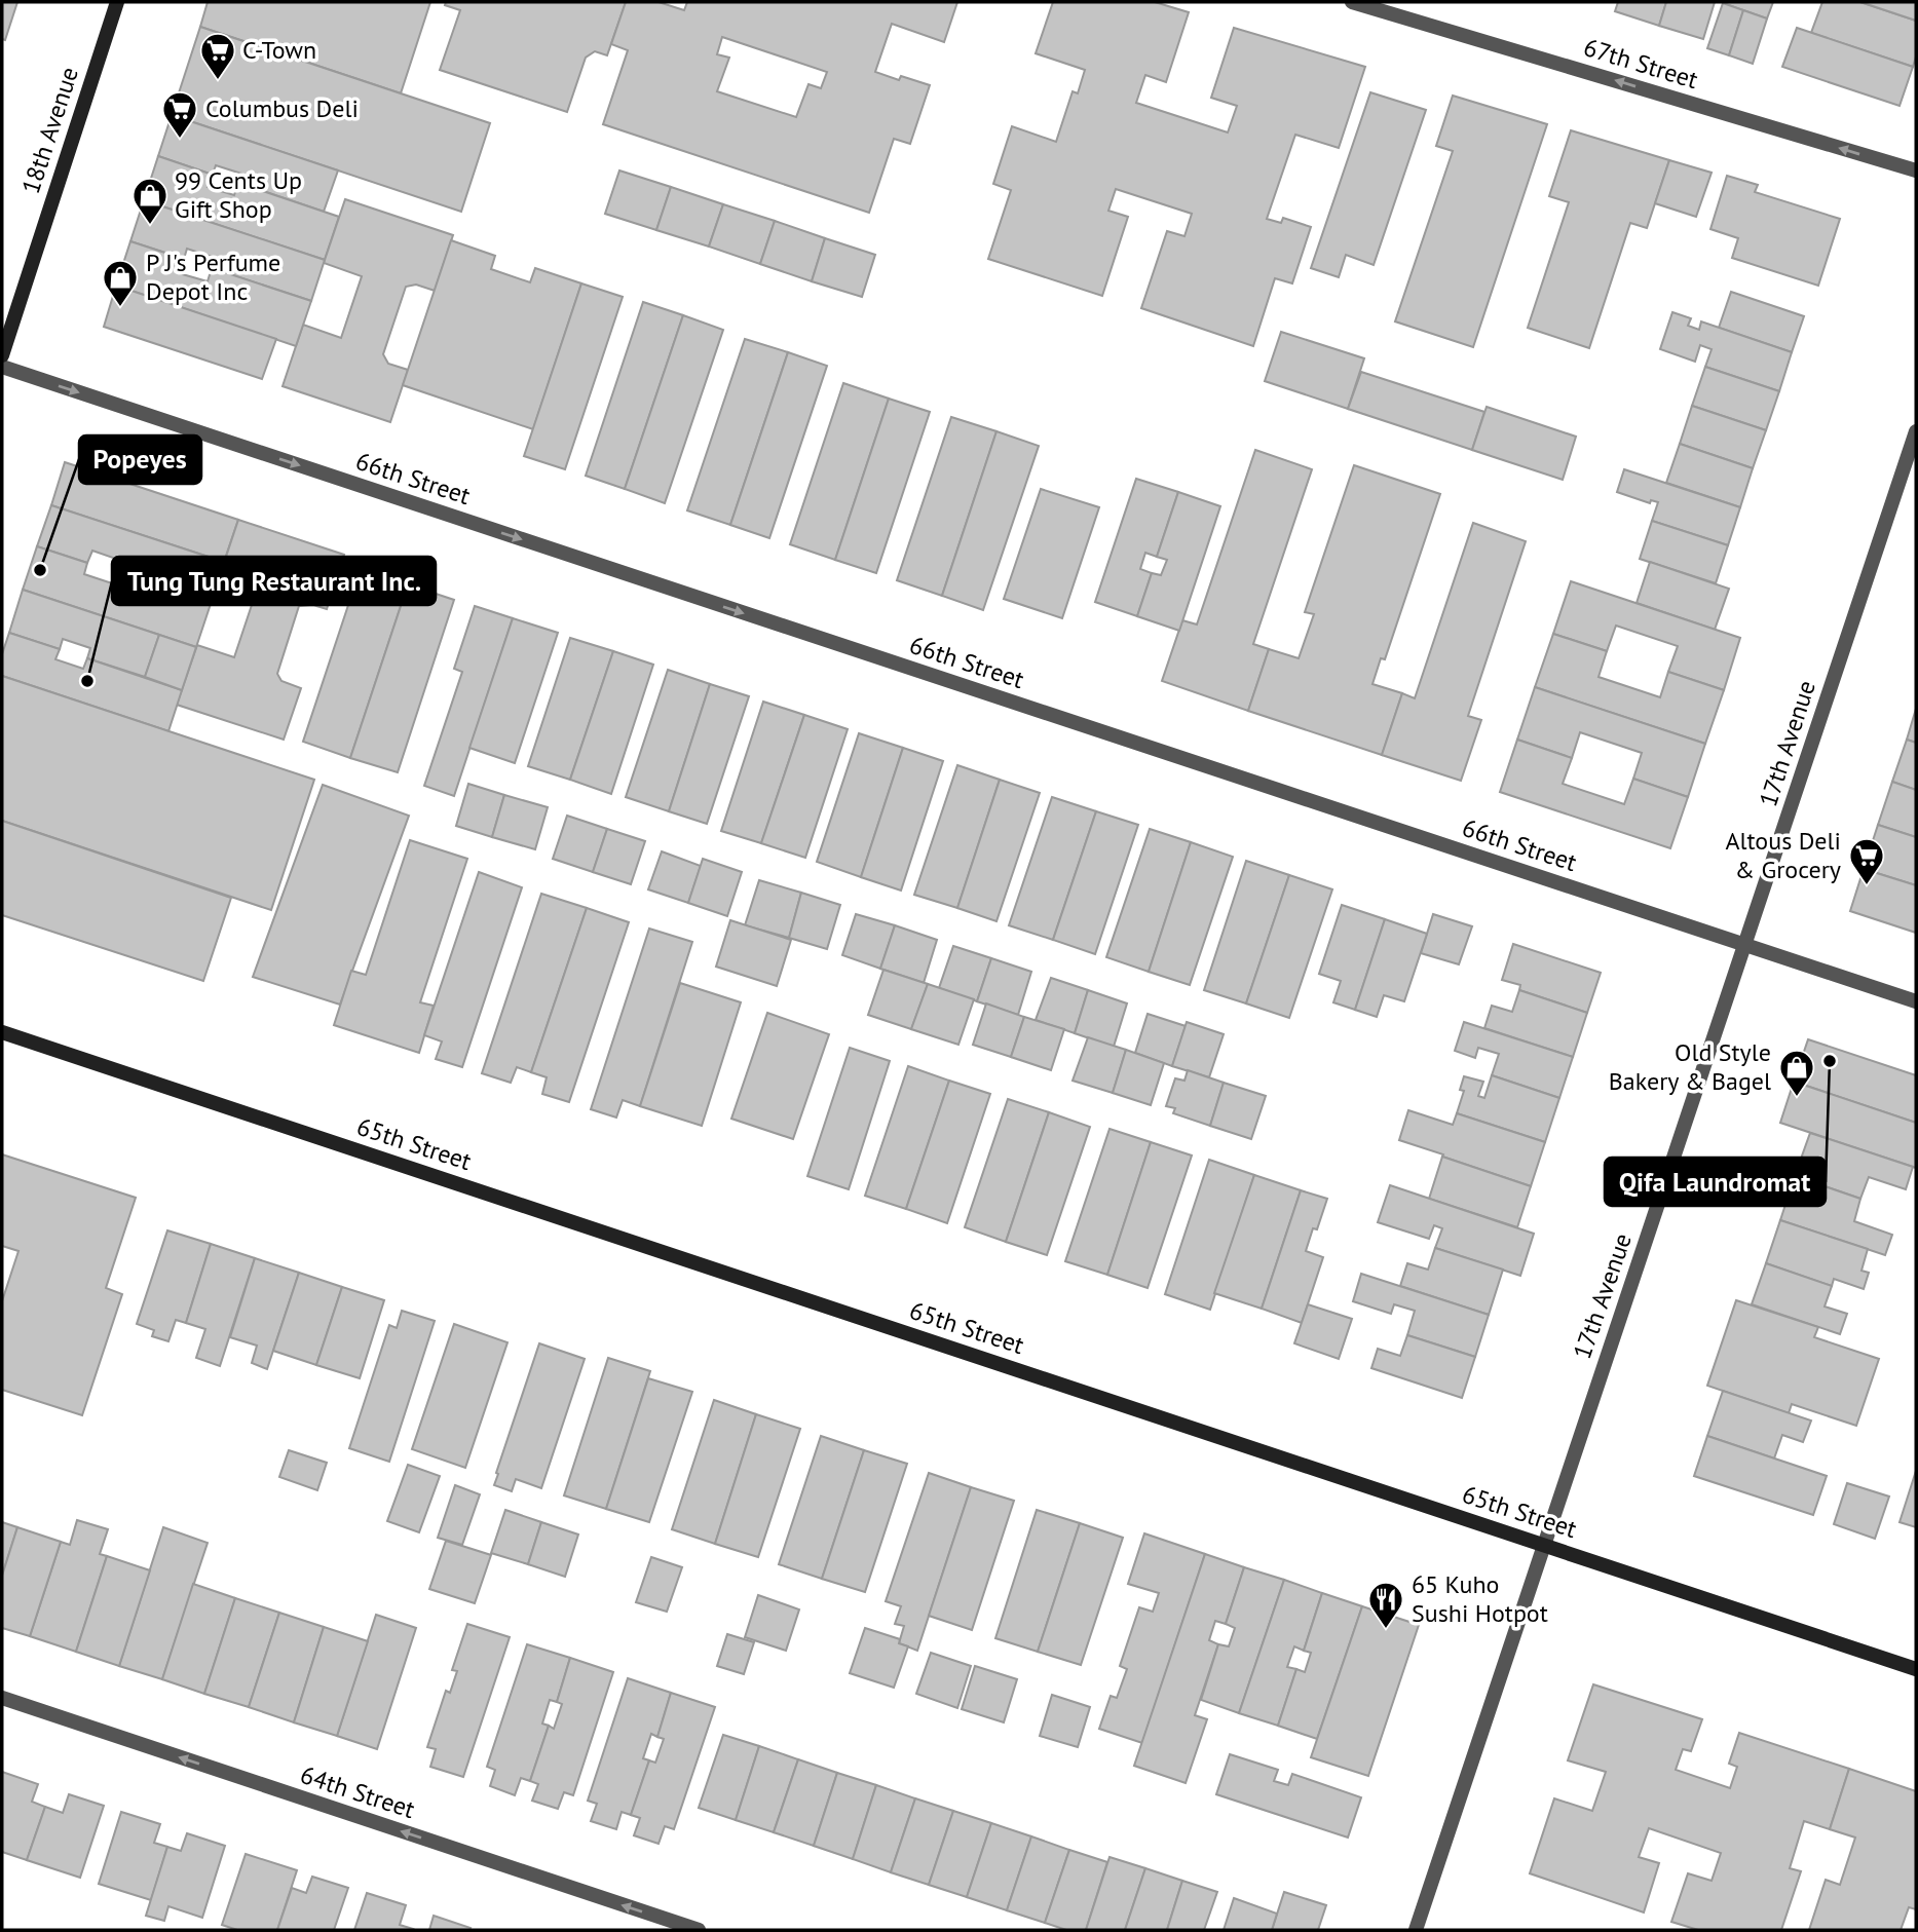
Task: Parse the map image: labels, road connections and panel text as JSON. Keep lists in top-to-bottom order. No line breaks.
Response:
{"streets":{"main road":["18th Avenue","65th Street"],"street":["67th Street","66th Street","17th Avenue","64th Street"]},"crossings":[["66th Street","17th Avenue"],["17th Avenue","65th Street"]],"one_way":["67th Street","66th Street","64th Street"],"places":{"supermarket":["C-Town","Columbus Deli","Altous Deli & Grocery"],"shop":["99 Cents Up Gift Shop","P J's Perfume Depot Inc","Old Style Bakery & Bagel"],"other":["Popeyes","Tung Tung Restaurant Inc.","Qifa Laundromat"],"restaurant":["65 Kuho Sushi Hotpot"]}}
